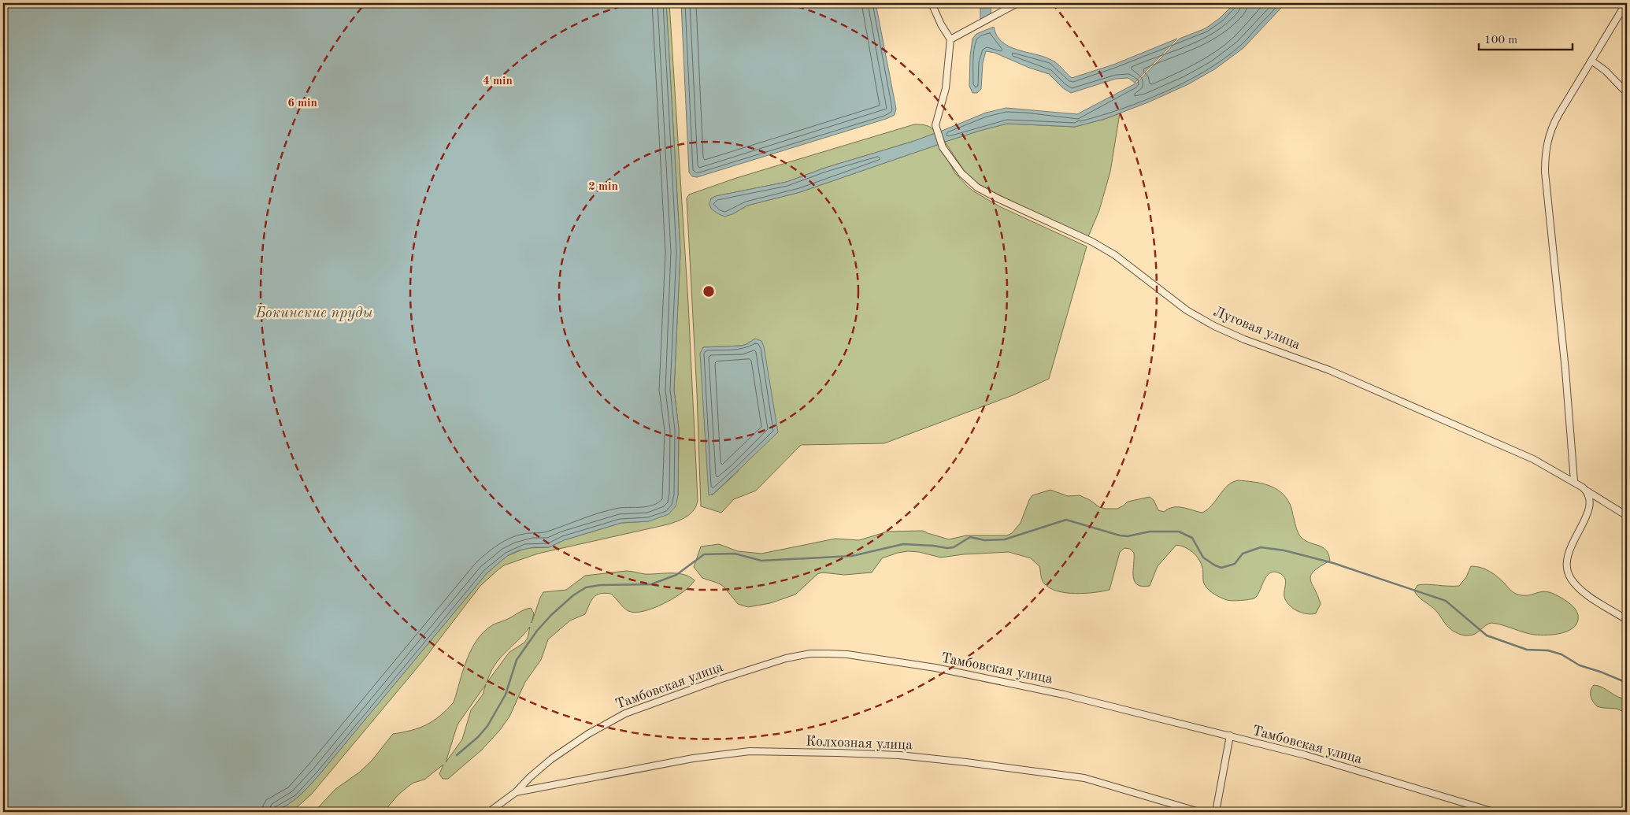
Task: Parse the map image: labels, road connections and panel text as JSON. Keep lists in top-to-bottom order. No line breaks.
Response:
{"streets":{"street":["Луговая улица","Тамбовская улица","Колхозная улица"]},"crossings":[["Тамбовская улица","Колхозная улица"]],"water":["Бокинские пруды"],"scale_bar":"100 m","rings":["4 min","6 min","2 min"]}
